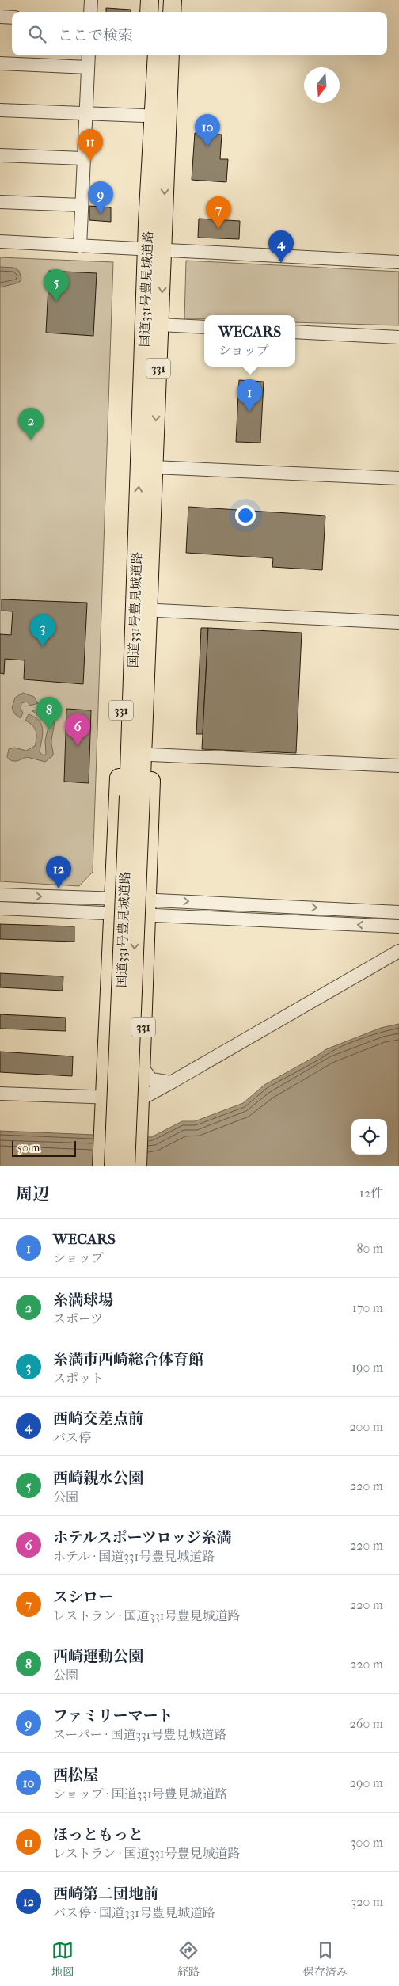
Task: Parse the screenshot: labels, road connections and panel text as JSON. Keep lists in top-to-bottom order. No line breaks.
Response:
{"streets":{"highway":["国道331号豊見城道路","331"]},"crossings":[["国道331号豊見城道路","331"]],"scale_bar":"50 m","north":"bottom","page":{"search":"ここで検索","pins":["10","11","9","7","4","5","1","2","3","8","6","12"],"popup":["WECARS","ショップ"],"scale":"50 m","heading":["周辺","12件"],"list":[{"mark":"1","name":"WECARS","note":"ショップ","value":"80 m"},{"mark":"2","name":"糸満球場","note":"スポーツ","value":"170 m"},{"mark":"3","name":"糸満市西崎総合体育館","note":"スポット","value":"190 m"},{"mark":"4","name":"西崎交差点前","note":"バス停","value":"200 m"},{"mark":"5","name":"西崎親水公園","note":"公園","value":"220 m"},{"mark":"6","name":"ホテルスポーツロッジ糸満","note":"ホテル · 国道331号豊見城道路","value":"220 m"},{"mark":"7","name":"スシロー","note":"レストラン · 国道331号豊見城道路","value":"220 m"},{"mark":"8","name":"西崎運動公園","note":"公園","value":"220 m"},{"mark":"9","name":"ファミリーマート","note":"スーパー · 国道331号豊見城道路","value":"260 m"},{"mark":"10","name":"西松屋","note":"ショップ · 国道331号豊見城道路","value":"290 m"},{"mark":"11","name":"ほっともっと","note":"レストラン · 国道331号豊見城道路","value":"300 m"},{"mark":"12","name":"西崎第二団地前","note":"バス停 · 国道331号豊見城道路","value":"320 m"}],"nav":["地図","経路","保存済み"]}}
